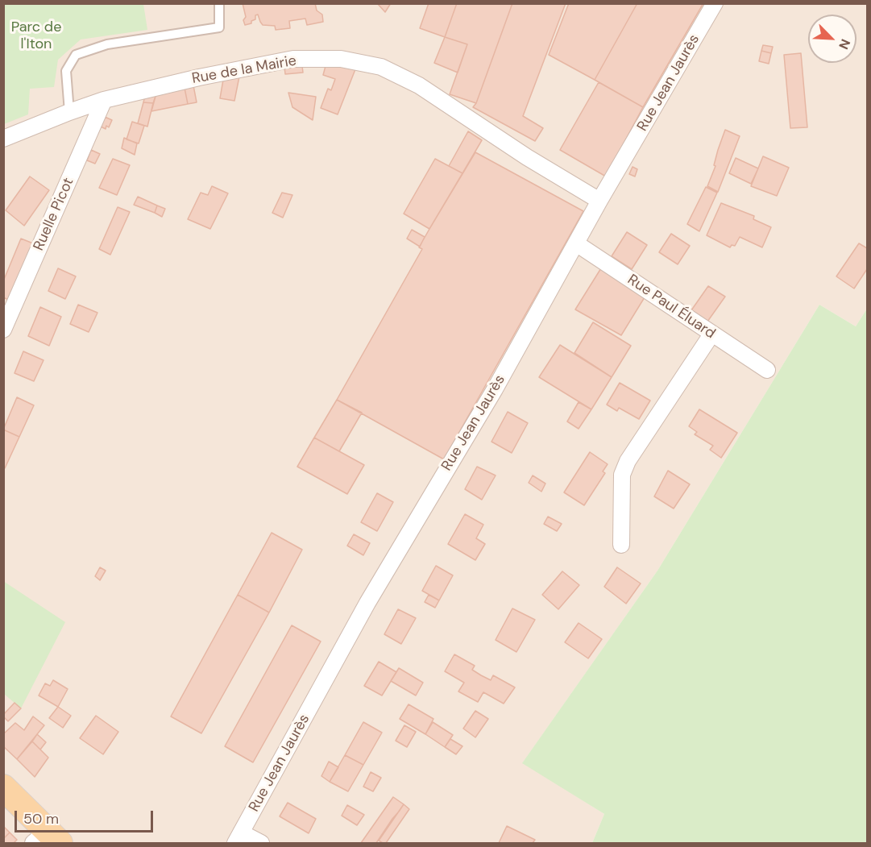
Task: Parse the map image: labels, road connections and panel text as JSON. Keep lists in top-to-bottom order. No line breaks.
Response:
{"streets":{"street":["Rue de la Mairie","Rue Jean Jaurès","Ruelle Picot","Rue Paul Éluard"]},"crossings":[["Rue de la Mairie","Rue Jean Jaurès"],["Rue de la Mairie","Ruelle Picot"],["Rue Jean Jaurès","Rue Paul Éluard"]],"parks":["Parc de l'Iton"],"scale_bar":"50 m","north":"bottom right"}
